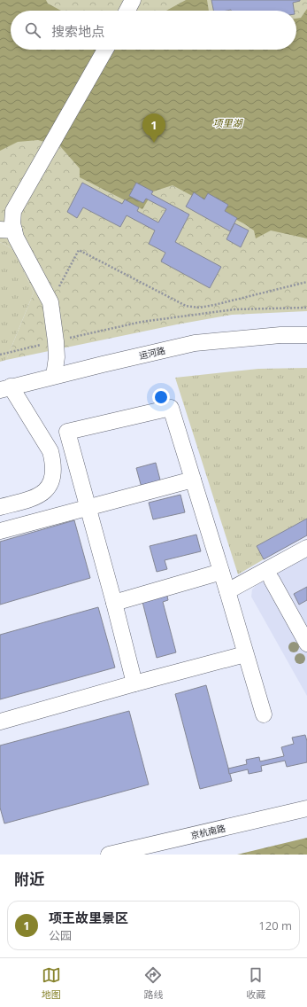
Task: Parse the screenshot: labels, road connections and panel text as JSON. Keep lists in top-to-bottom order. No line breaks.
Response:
{"streets":{"street":["运河路","京杭南路"]},"water":["项里湖"],"page":{"search":"搜索地点","pins":"1","heading":"附近","list":[{"mark":"1","name":"项王故里景区","note":"公园","value":"120 m"}],"nav":["地图","路线","收藏"]}}
